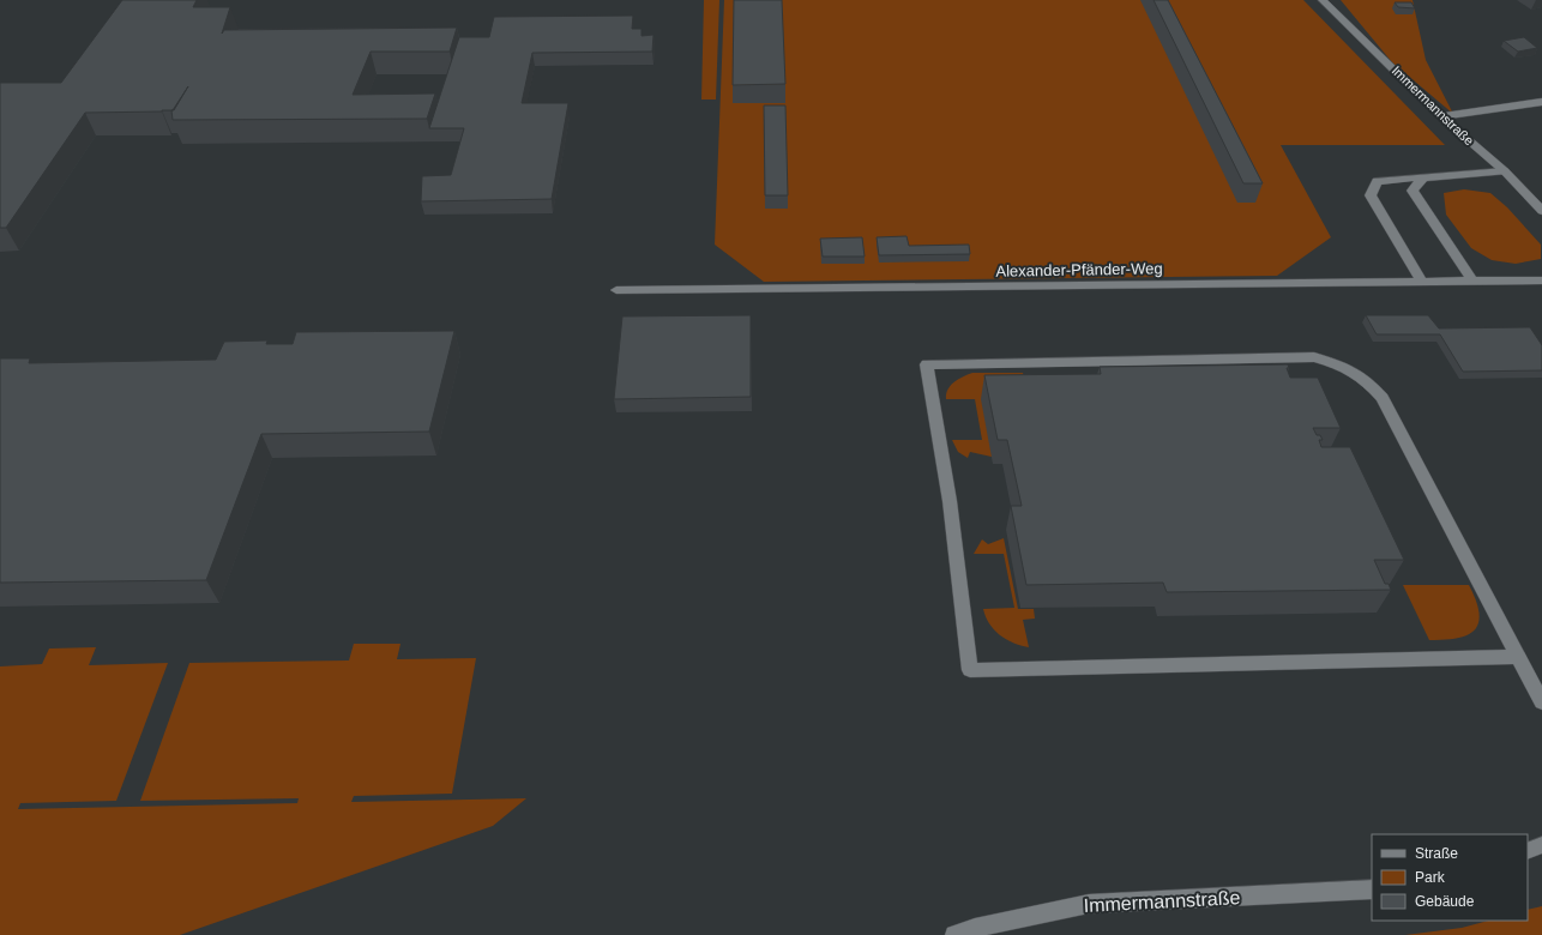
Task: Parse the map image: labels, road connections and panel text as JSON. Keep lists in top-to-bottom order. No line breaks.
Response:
{"streets":{"street":["Immermannstraße","Alexander-Pfänder-Weg"]},"legend":["Straße","Park","Gebäude"]}
